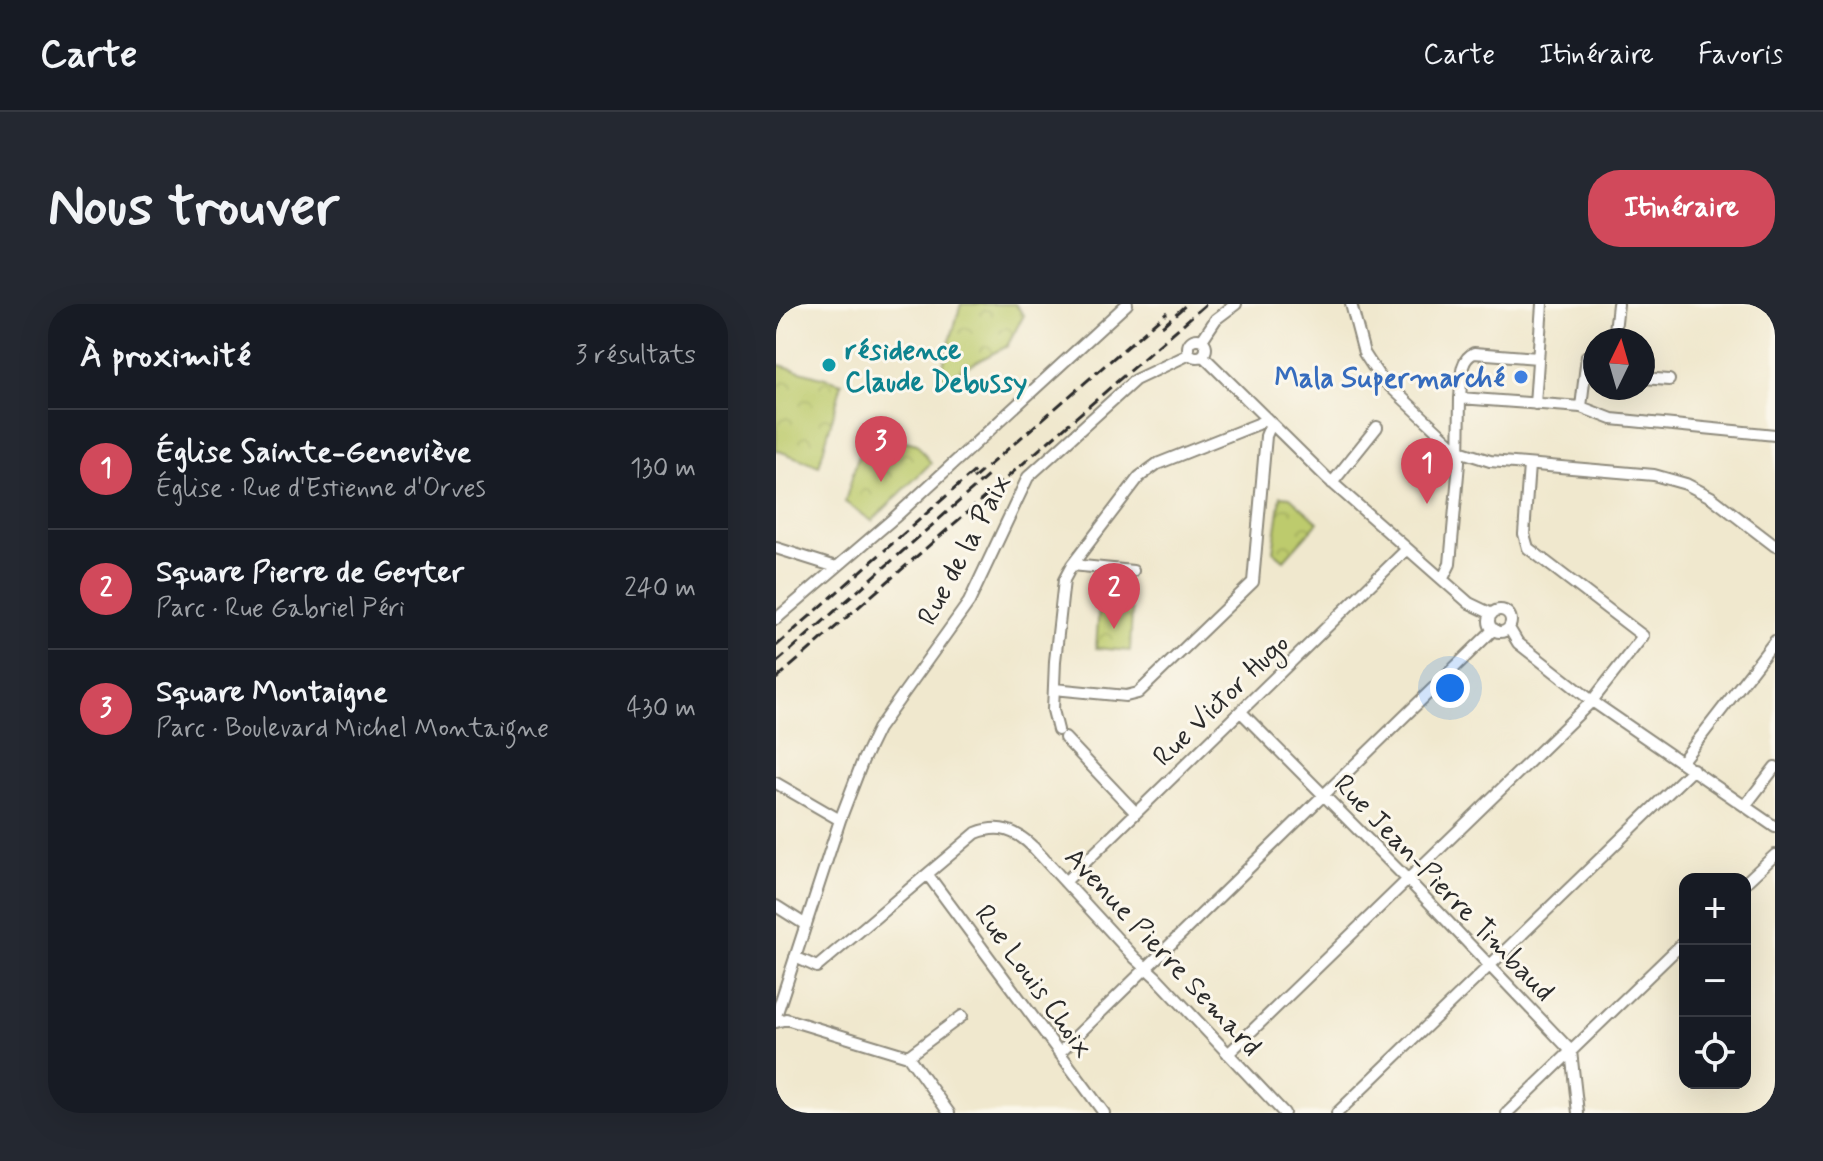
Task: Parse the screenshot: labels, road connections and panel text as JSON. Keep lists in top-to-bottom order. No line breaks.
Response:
{"streets":{"street":["Rue de la Paix","Rue Victor Hugo","Rue Jean-Pierre Timbaud","Avenue Pierre Semard","Rue Louis Choix"]},"crossings":[["Rue Victor Hugo","Rue Jean-Pierre Timbaud"],["Rue Victor Hugo","Avenue Pierre Semard"],["Avenue Pierre Semard","Rue Louis Choix"]],"places":["résidence Claude Debussy","Mala Supermarché"],"north":"top","page":{"header":"Carte","nav":["Carte","Itinéraire","Favoris"],"buttons":"Itinéraire","title":"Nous trouver","heading":["À proximité","3 résultats"],"list":[{"mark":"1","name":"Église Sainte-Geneviève","note":"Église · Rue d'Estienne d'Orves","value":"130 m"},{"mark":"2","name":"Square Pierre de Geyter","note":"Parc · Rue Gabriel Péri","value":"240 m"},{"mark":"3","name":"Square Montaigne","note":"Parc · Boulevard Michel Montaigne","value":"430 m"}],"pins":["3","1","2"],"map_buttons":["+","−"]}}
